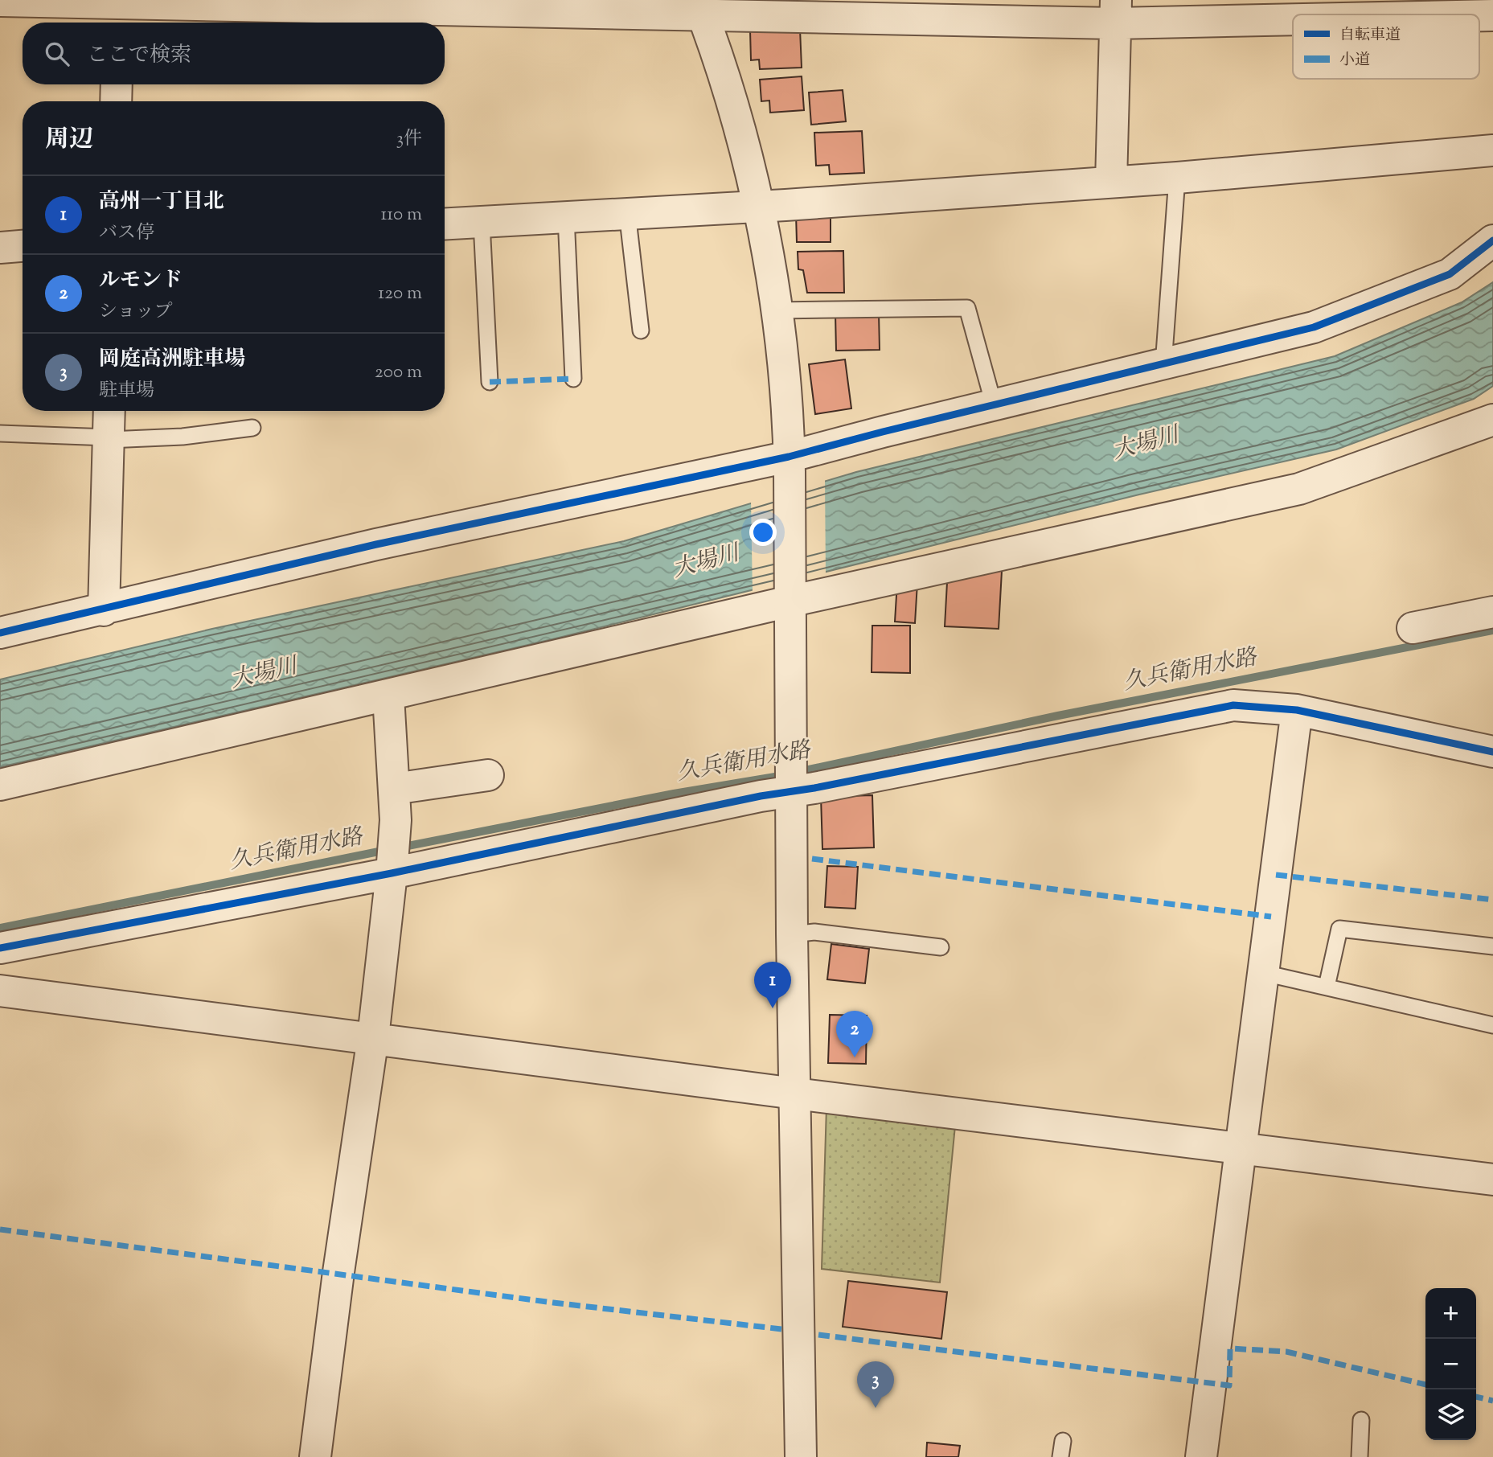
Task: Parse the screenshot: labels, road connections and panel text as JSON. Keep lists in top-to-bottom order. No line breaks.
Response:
{"water":["大場川","久兵衛用水路"],"legend":["自転車道","小道"],"page":{"search":"ここで検索","heading":["周辺","3件"],"list":[{"mark":"1","name":"高州一丁目北","note":"バス停","value":"110 m"},{"mark":"2","name":"ルモンド","note":"ショップ","value":"120 m"},{"mark":"3","name":"岡庭高洲駐車場","note":"駐車場","value":"200 m"}],"pins":["1","2","3"],"map_buttons":["+","−"]}}
